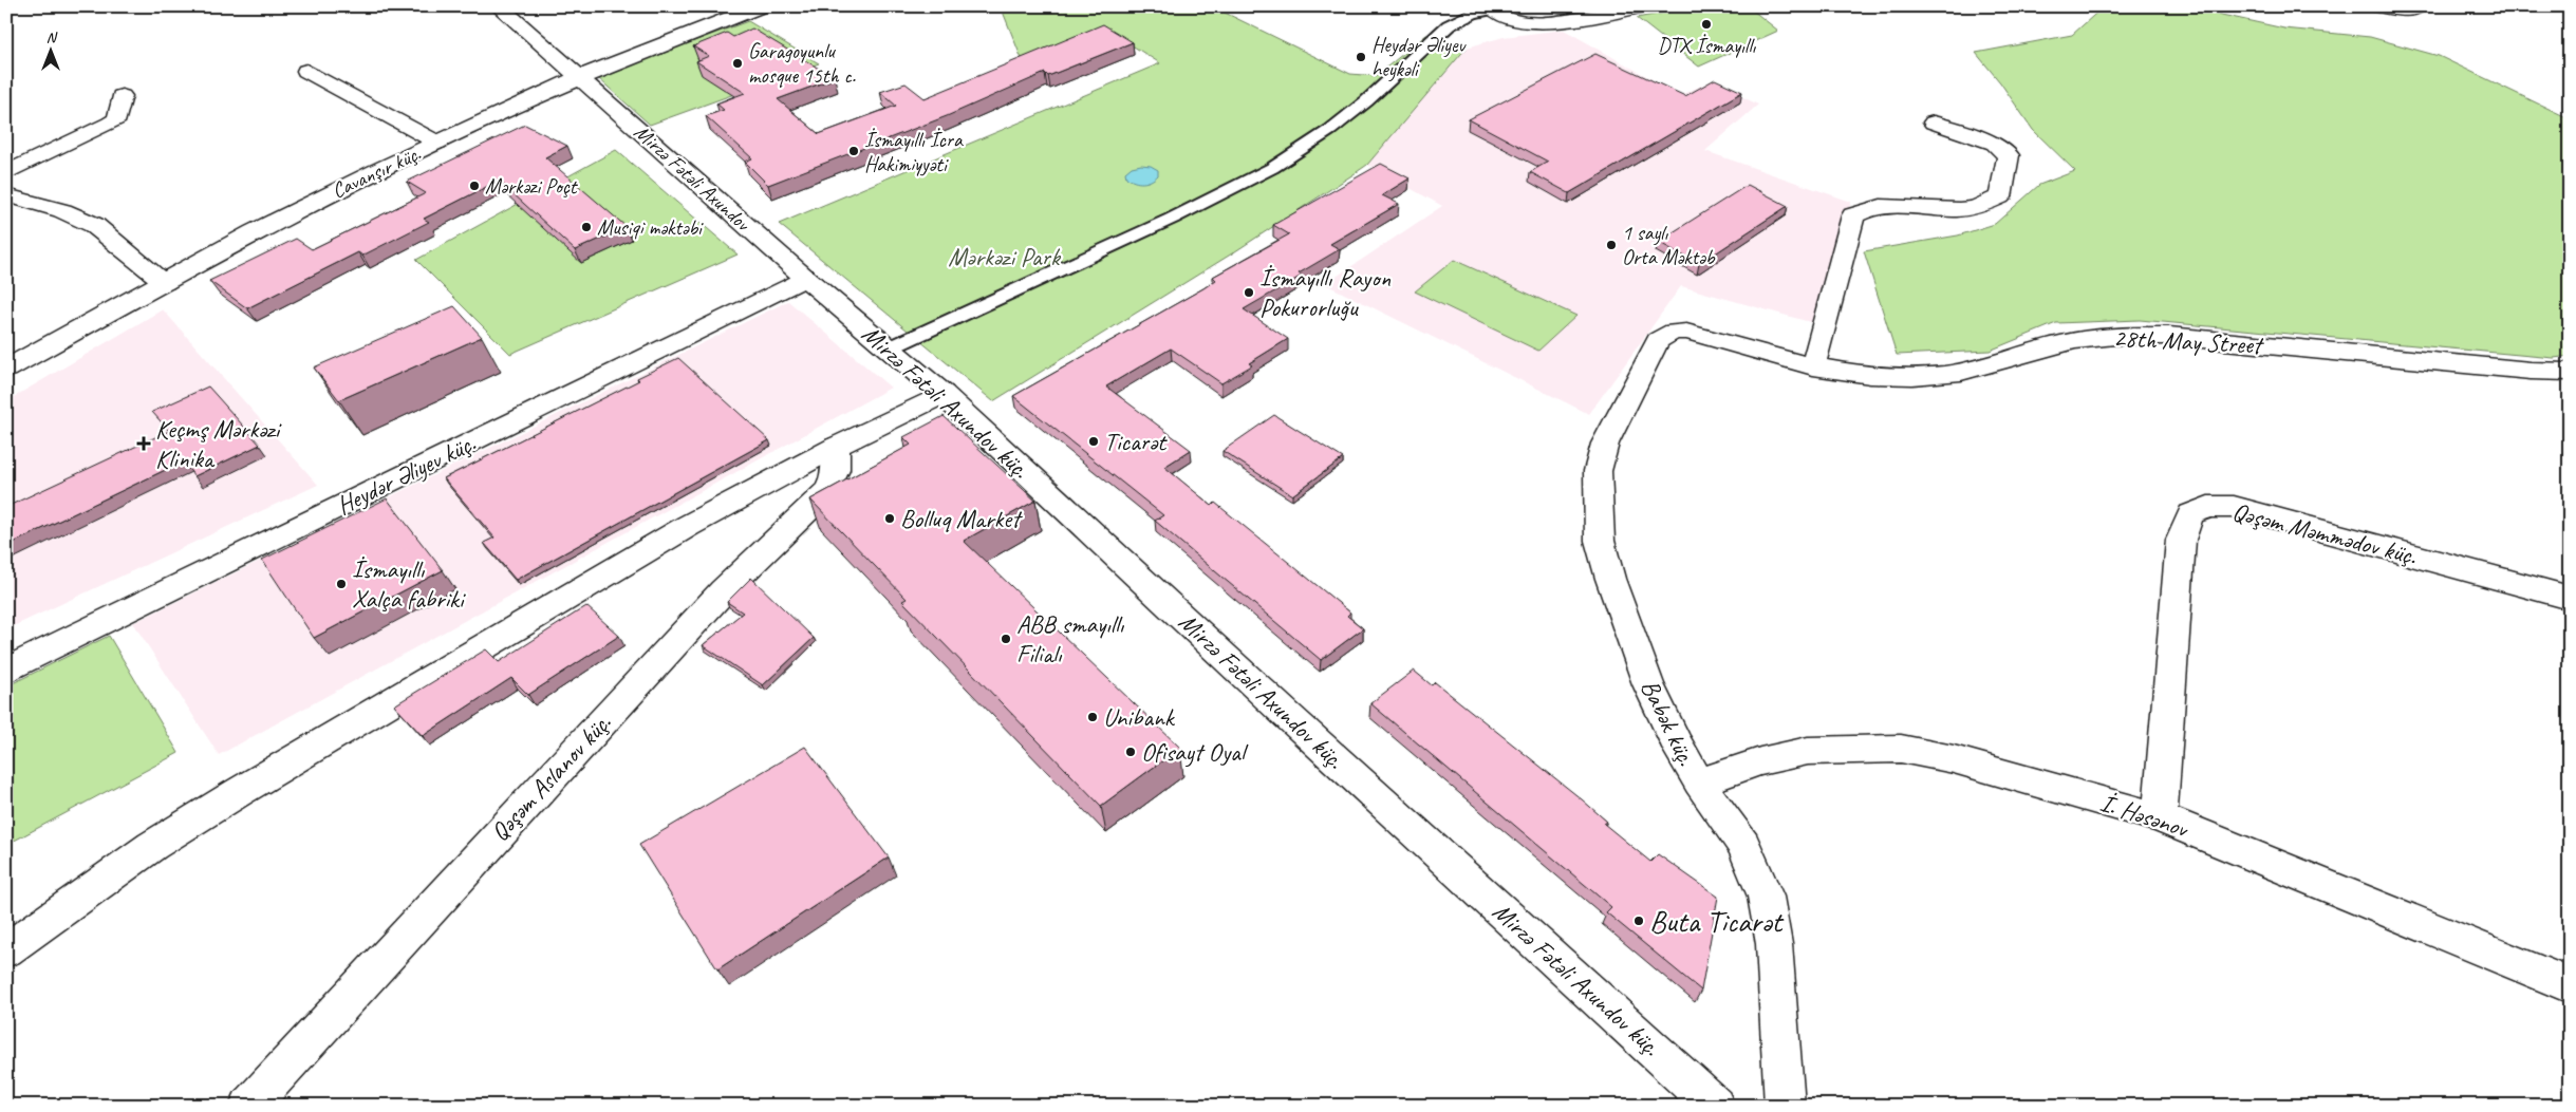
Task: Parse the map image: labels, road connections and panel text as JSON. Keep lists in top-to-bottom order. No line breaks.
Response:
{"streets":{"street":["Cavanşır küç.","Mirzə Fətəli Axundov","28th May Street","Mirzə Fətəli Axundov küç.","Heydər Əliyev küç.","Qəşəm Məmmədov küç.","Babək küç.","Qəşəm Aslanov küç.","İ. Həsənov"]},"crossings":[["Cavanşır küç.","Mirzə Fətəli Axundov"],["Mirzə Fətəli Axundov","Mirzə Fətəli Axundov küç."],["Mirzə Fətəli Axundov","Heydər Əliyev küç."],["28th May Street","Babək küç."],["Mirzə Fətəli Axundov küç.","Heydər Əliyev küç."],["Qəşəm Məmmədov küç.","İ. Həsənov"],["Babək küç.","İ. Həsənov"]],"parks":["Mərkəzi Park"],"places":{"other":["DTX İsmayıllı","Heydər Əliyev heykəli","Garagoyunlu mosque 15th c.","İsmayıllı İcra Hakimiyyəti","Mərkəzi Poçt","Musiqi məktəbi","1 saylı Orta Məktəb","İsmayıllı Rayon Pokurorluğu","Ticarət","Bolluq Market","İsmayıllı Xalça fabriki","ABB smayıllı Filialı","Unibank","Ofisayt Oyal","Buta Ticarət"],"health":["Keçmş Mərkəzi Klinika"]},"north":"top"}
